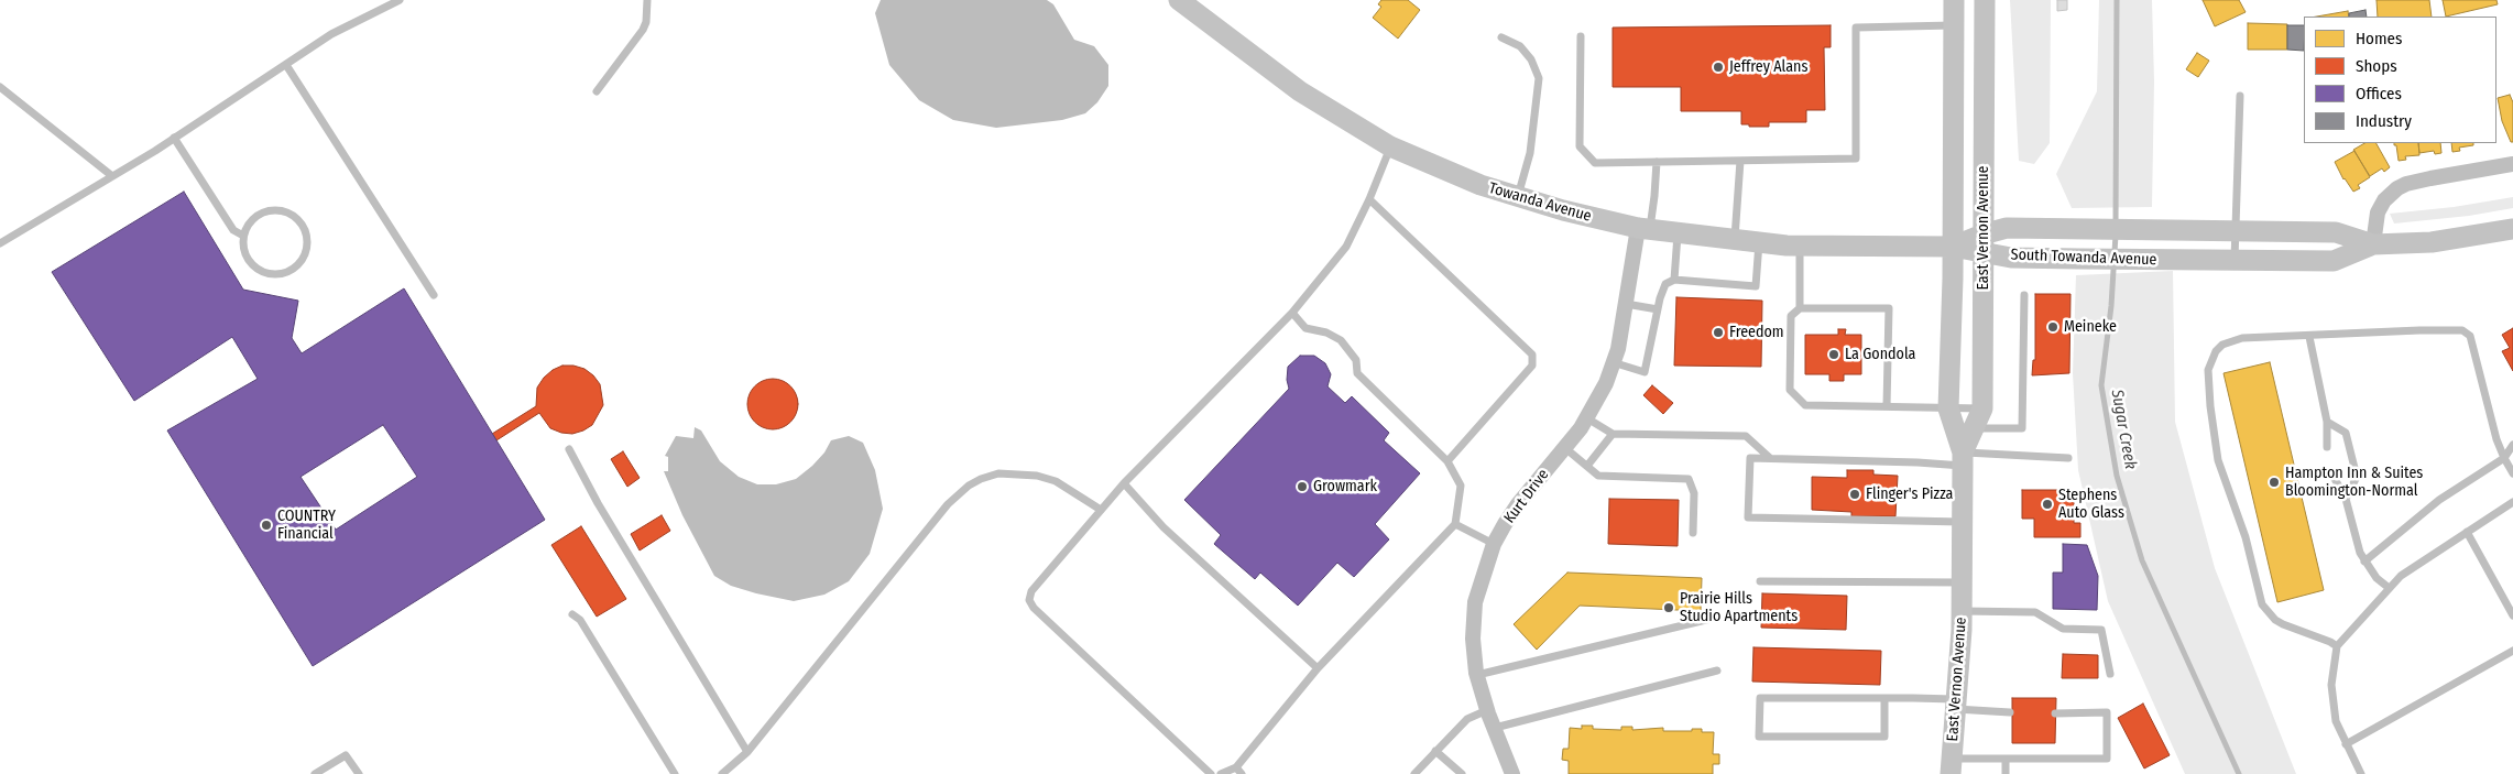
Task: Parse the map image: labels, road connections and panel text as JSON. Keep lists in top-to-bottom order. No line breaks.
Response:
{"streets":{"main road":["Towanda Avenue","East Vernon Avenue","South Towanda Avenue"],"street":["Kurt Drive"]},"crossings":[["Towanda Avenue","East Vernon Avenue"],["Towanda Avenue","South Towanda Avenue"],["Towanda Avenue","Kurt Drive"],["East Vernon Avenue","South Towanda Avenue"]],"water":["Sugar Creek"],"places":["Jeffrey Alans","Meineke","Freedom","La Gondola","Hampton Inn & Suites Bloomington-Normal","Growmark","Flinger's Pizza","Stephens Auto Glass","COUNTRY Financial","Prairie Hills Studio Apartments"],"legend":["Homes","Shops","Offices","Industry"]}
